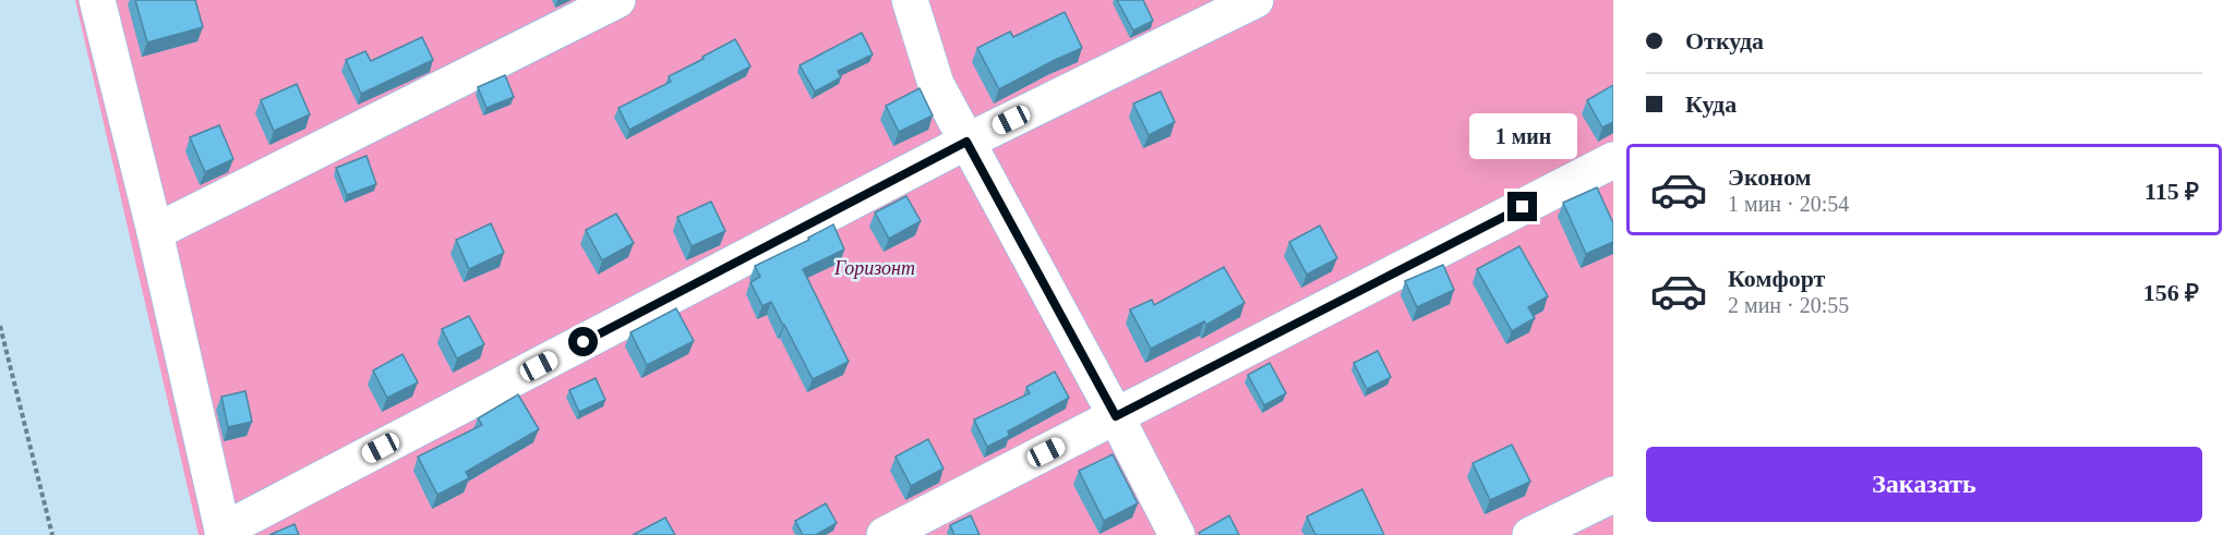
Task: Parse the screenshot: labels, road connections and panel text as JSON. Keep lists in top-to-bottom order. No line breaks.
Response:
{"parks":["Горизонт"],"page":{"banner":["Откуда","Куда"],"bubble":"1 мин","list":[{"name":"Эконом","note":"1 мин · 20:54","value":"115 ₽"},{"name":"Комфорт","note":"2 мин · 20:55","value":"156 ₽"}],"buttons":"Заказать"}}
